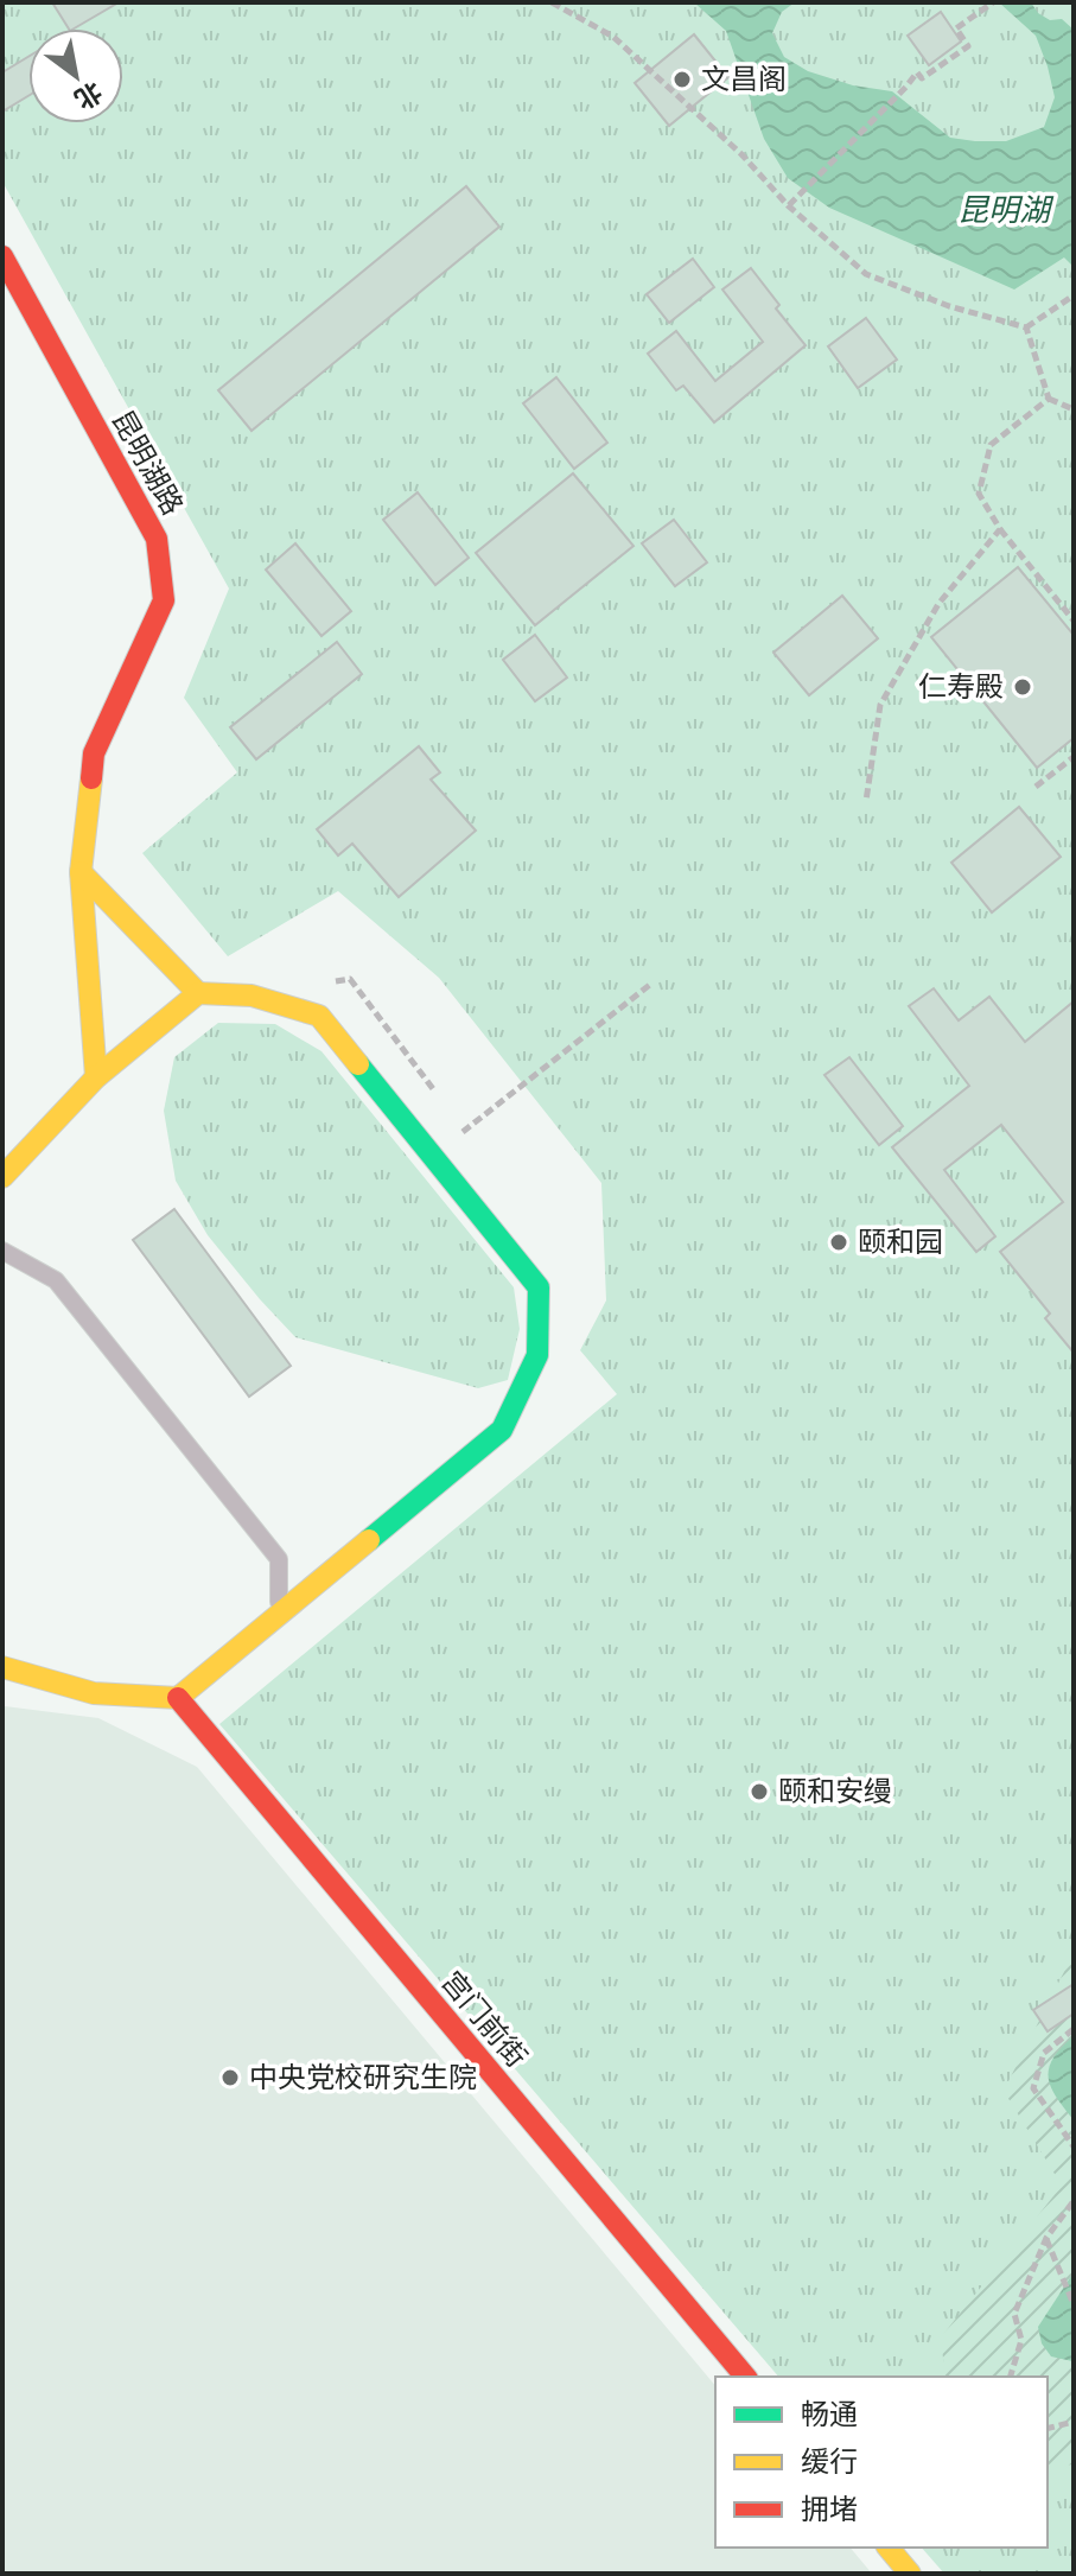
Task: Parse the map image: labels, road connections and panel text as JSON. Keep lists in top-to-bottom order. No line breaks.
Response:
{"streets":{"street":["昆明湖路","宫门前街"]},"water":["昆明湖"],"places":["文昌阁","仁寿殿","颐和园","颐和安缦","中央党校研究生院"],"legend":["畅通","缓行","拥堵"],"north":"bottom right"}
